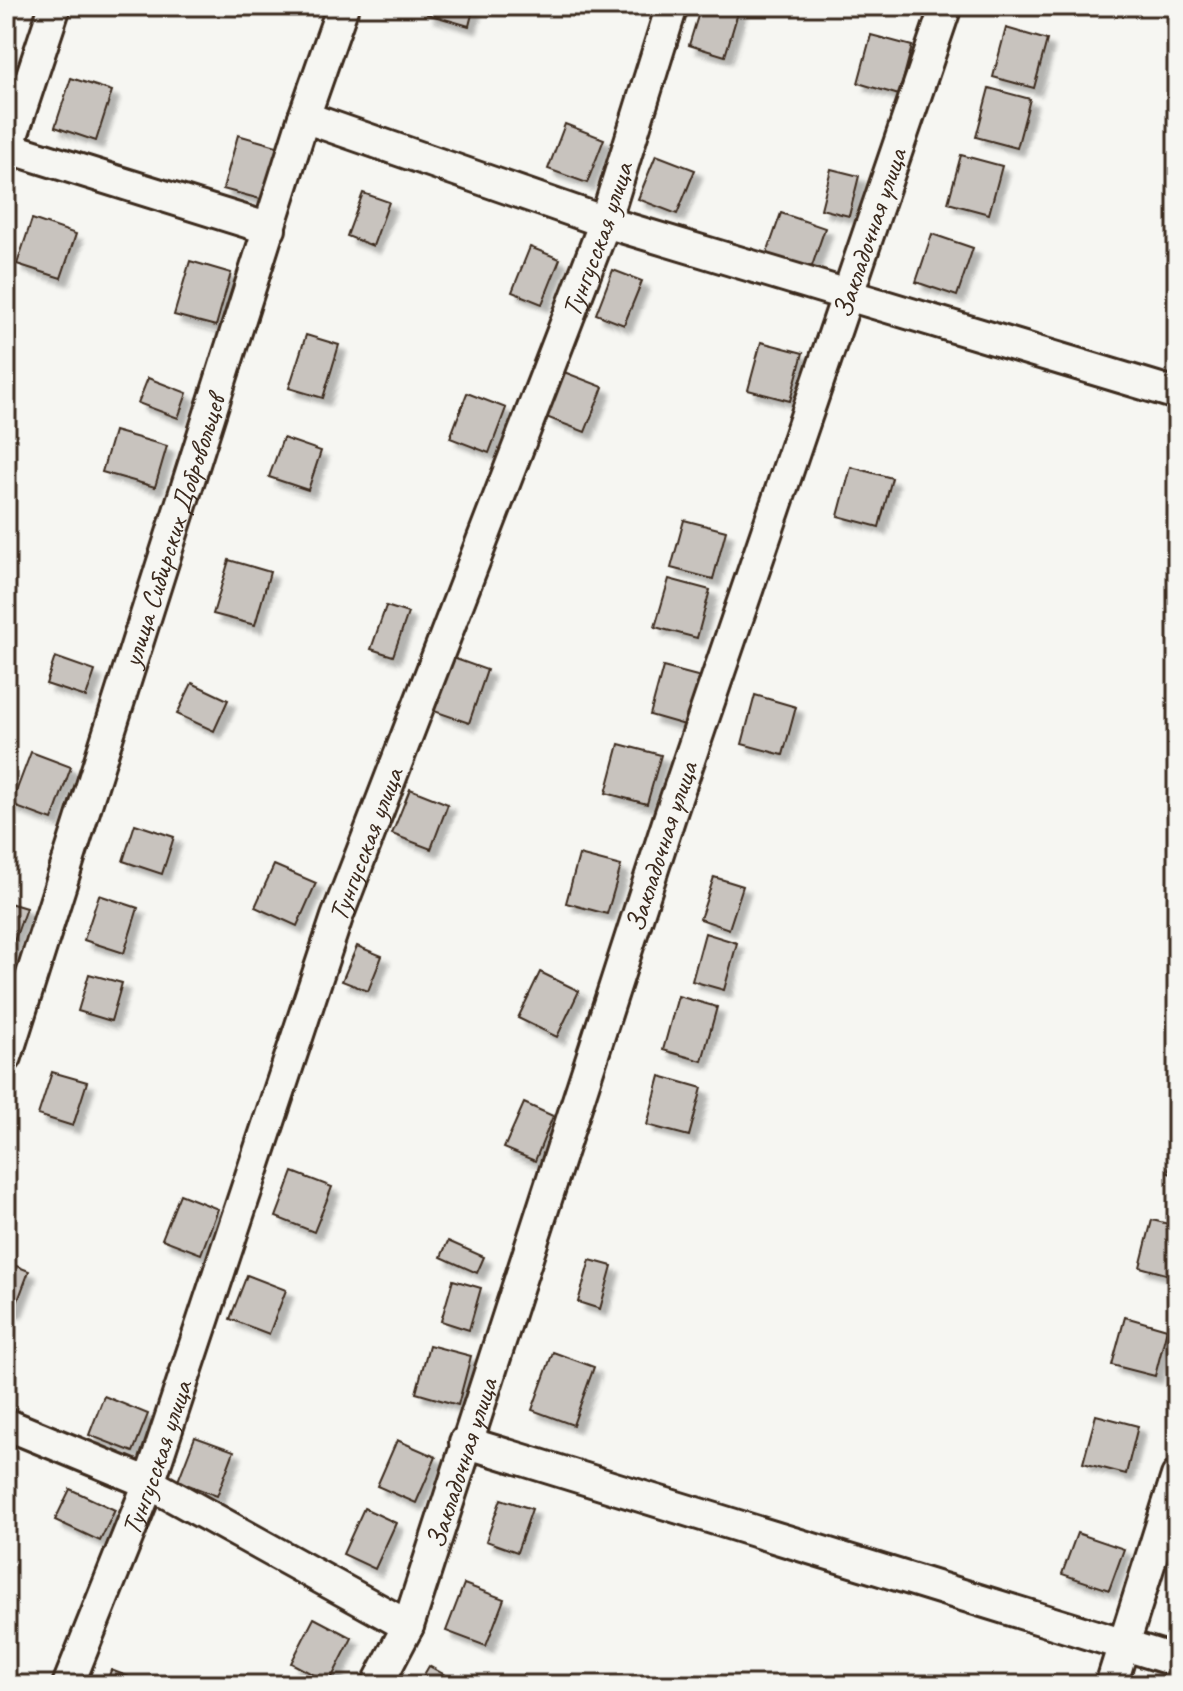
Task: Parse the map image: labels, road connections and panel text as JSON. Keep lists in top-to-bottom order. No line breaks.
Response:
{"streets":{"street":["Закладочная улица","Тунгусская улица","улица Сибирских Добровольцев"]}}
